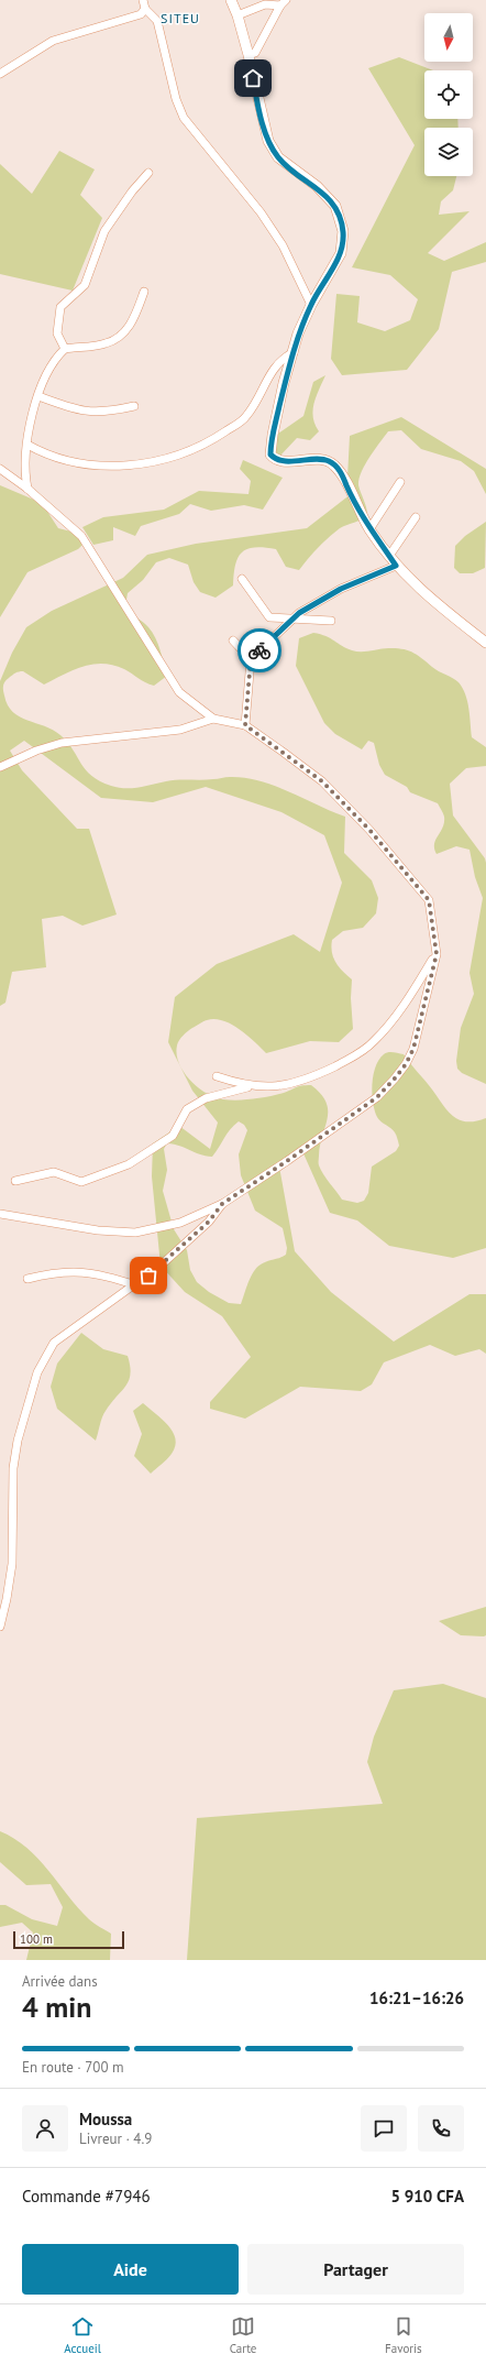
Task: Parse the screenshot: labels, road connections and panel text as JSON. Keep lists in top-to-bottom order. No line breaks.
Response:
{"districts":["SITEU"],"scale_bar":"100 m","north":"bottom","page":{"scale":"100 m","heading":["4 min","Arrivée dans","16:21–16:26"],"panel":["Moussa","Livreur · 4.9","Commande #7946","5 910 CFA"],"bar":"En route · 700 m","buttons":["Aide","Partager"],"tabs":["Accueil","Carte","Favoris"]}}
